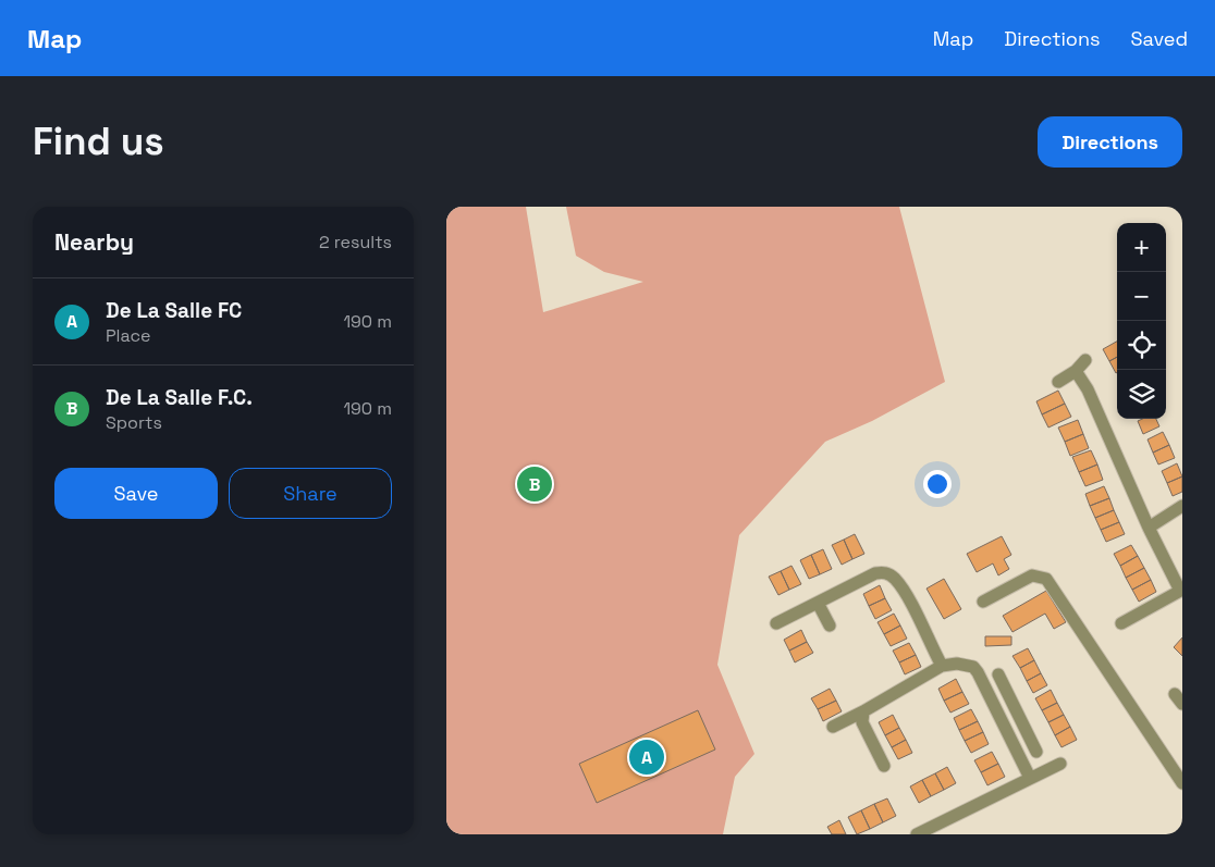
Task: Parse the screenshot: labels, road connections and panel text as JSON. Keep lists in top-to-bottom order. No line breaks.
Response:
{"page":{"header":"Map","nav":["Map","Directions","Saved"],"buttons":["Directions",["Save","Share"]],"title":"Find us","heading":["Nearby","2 results"],"map_buttons":["+","−"],"list":[{"mark":"A","name":"De La Salle FC","note":"Place","value":"190 m"},{"mark":"B","name":"De La Salle F.C.","note":"Sports","value":"190 m"}],"pins":["B","A"]}}
